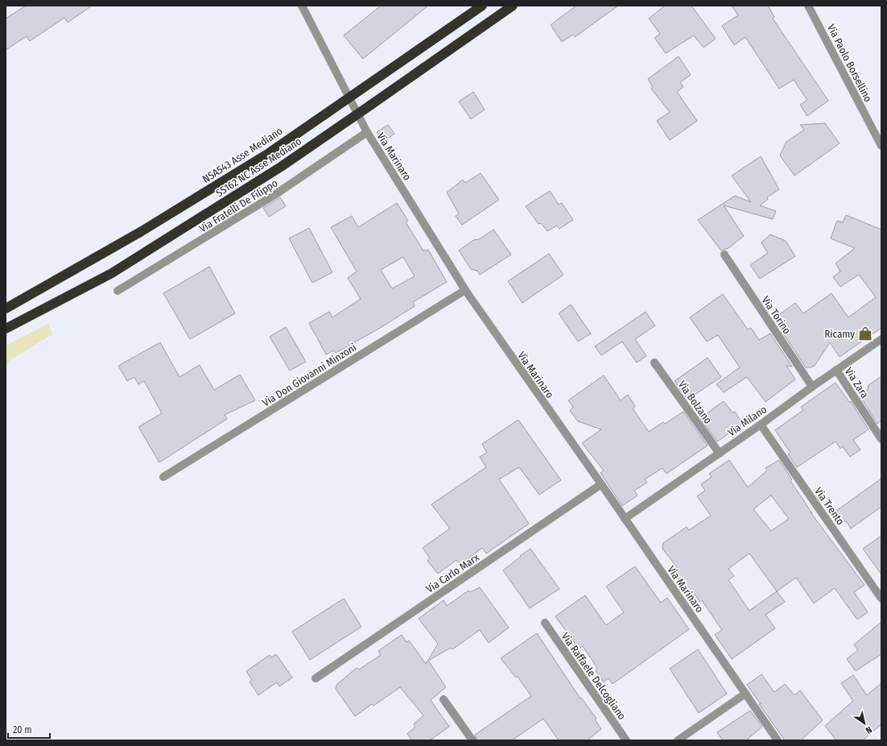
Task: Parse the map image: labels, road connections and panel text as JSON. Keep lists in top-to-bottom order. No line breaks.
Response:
{"streets":{"highway":["NSA543 Asse Mediano","SS162 NC Asse Mediano"],"street":["Via Paolo Borsellino","Via Marinaro","Via Fratelli De Filippo","Via Torino","Via Don Giovanni Minzoni","Via Zara","Via Bolzano","Via Milano","Via Trento","Via Carlo Marx","Via Raffaele Delcogliano"]},"crossings":[["Via Marinaro","Via Fratelli De Filippo"],["Via Marinaro","Via Don Giovanni Minzoni"],["Via Marinaro","Via Milano"],["Via Marinaro","Via Carlo Marx"],["Via Torino","Via Milano"],["Via Zara","Via Milano"],["Via Bolzano","Via Milano"],["Via Milano","Via Trento"]],"places":{"shop":["Ricamy"]},"scale_bar":"20 m","north":"bottom right"}
